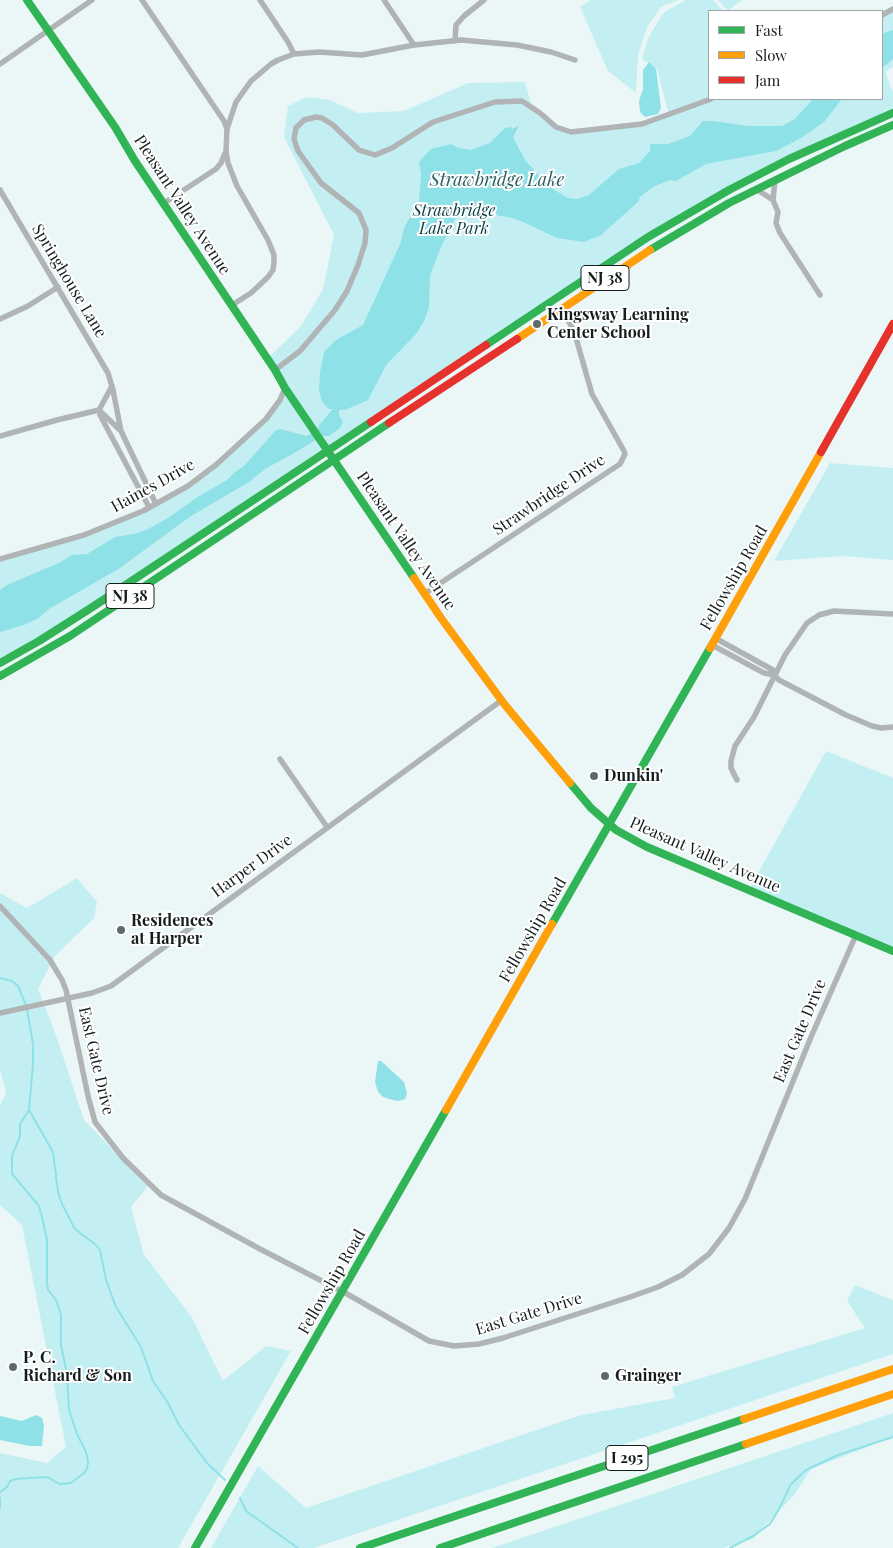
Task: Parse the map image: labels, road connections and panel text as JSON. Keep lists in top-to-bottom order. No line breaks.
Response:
{"streets":{"main road":["Pleasant Valley Avenue","NJ 38","Fellowship Road","I 295"],"street":["Springhouse Lane","Haines Drive","Strawbridge Drive","Harper Drive","East Gate Drive"]},"crossings":[["Pleasant Valley Avenue","NJ 38"],["Pleasant Valley Avenue","Haines Drive"],["Pleasant Valley Avenue","Strawbridge Drive"],["Pleasant Valley Avenue","Fellowship Road"],["Pleasant Valley Avenue","Harper Drive"],["Pleasant Valley Avenue","East Gate Drive"],["NJ 38","Strawbridge Drive"],["Springhouse Lane","Haines Drive"],["Fellowship Road","East Gate Drive"],["Harper Drive","East Gate Drive"]],"water":["Strawbridge Lake"],"parks":["Strawbridge Lake Park"],"places":["Kingsway Learning Center School","Dunkin'","Residences at Harper","P. C. Richard & Son","Grainger"],"legend":["Fast","Slow","Jam"]}
